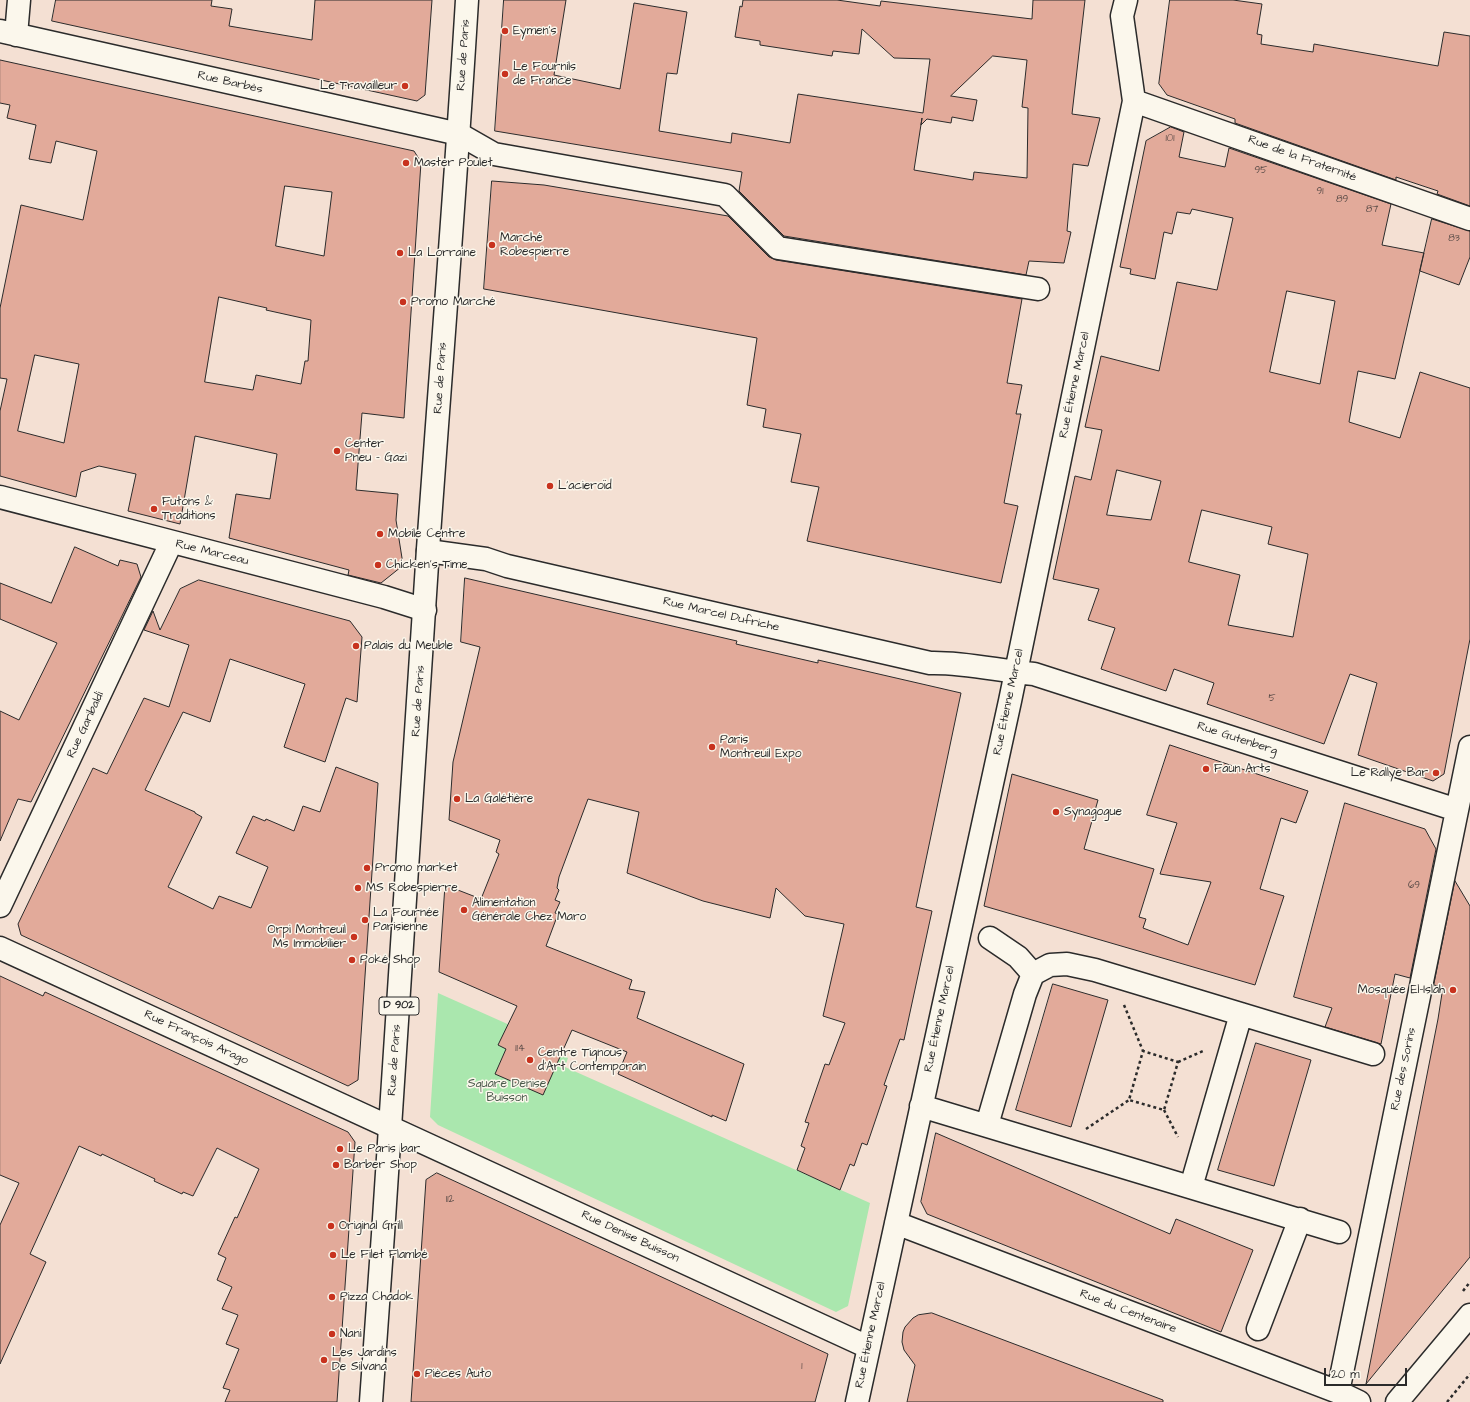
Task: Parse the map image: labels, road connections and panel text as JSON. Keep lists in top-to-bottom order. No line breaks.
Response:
{"streets":{"street":["Rue de Paris","Rue Barbès","Rue de la Fraternité","Rue Étienne Marcel","Rue Marceau","Rue Marcel Dufriche","Rue Garibaldi","Rue Gutenberg","D 902","Rue François Arago","Rue des Sorins","Rue Denise Buisson","Rue du Centenaire"]},"crossings":[["Rue de Paris","Rue Barbès"],["Rue de Paris","Rue Marceau"],["Rue de Paris","Rue Marcel Dufriche"],["Rue de Paris","Rue François Arago"],["Rue de Paris","Rue Denise Buisson"],["Rue de la Fraternité","Rue Étienne Marcel"],["Rue Étienne Marcel","Rue Marcel Dufriche"],["Rue Étienne Marcel","Rue Gutenberg"],["Rue Étienne Marcel","Rue Denise Buisson"],["Rue Étienne Marcel","Rue du Centenaire"],["Rue Marceau","Rue Garibaldi"],["Rue Marcel Dufriche","Rue Gutenberg"],["Rue Gutenberg","Rue des Sorins"],["Rue François Arago","Rue Denise Buisson"],["Rue des Sorins","Rue du Centenaire"]],"parks":["Square Denise Buisson"],"places":["Eymen’s","Le Fournils de France","Le Travailleur","Master Poulet","Marché Robespierre","La Lorraine","Promo Marché","Center Pneu - Gazi","L'acieroïd","Futons & Traditions","Mobile Centre","Chicken's Time","Palais du Meuble","Paris Montreuil Expo","Faun Arts","Le Rallye Bar","La Galétière","Synagogue","Promo market","MS Robespierre","Alimentation Générale Chez Maro","La Fournée Parisienne","Orpi Montreuil Ms Immobilier","Poké Shop","Mosquée El-Islah","Centre Tignous d'Art Contemporain","Le Paris bar","Barber Shop","Original Grill","Le Filet Flambé","Pizza Chadok","Nani","Les Jardins De Silvana","Pièces Auto"],"house_numbers":["101","95","91","89","87","83","5","69","114","112","1"],"scale_bar":"20 m"}
